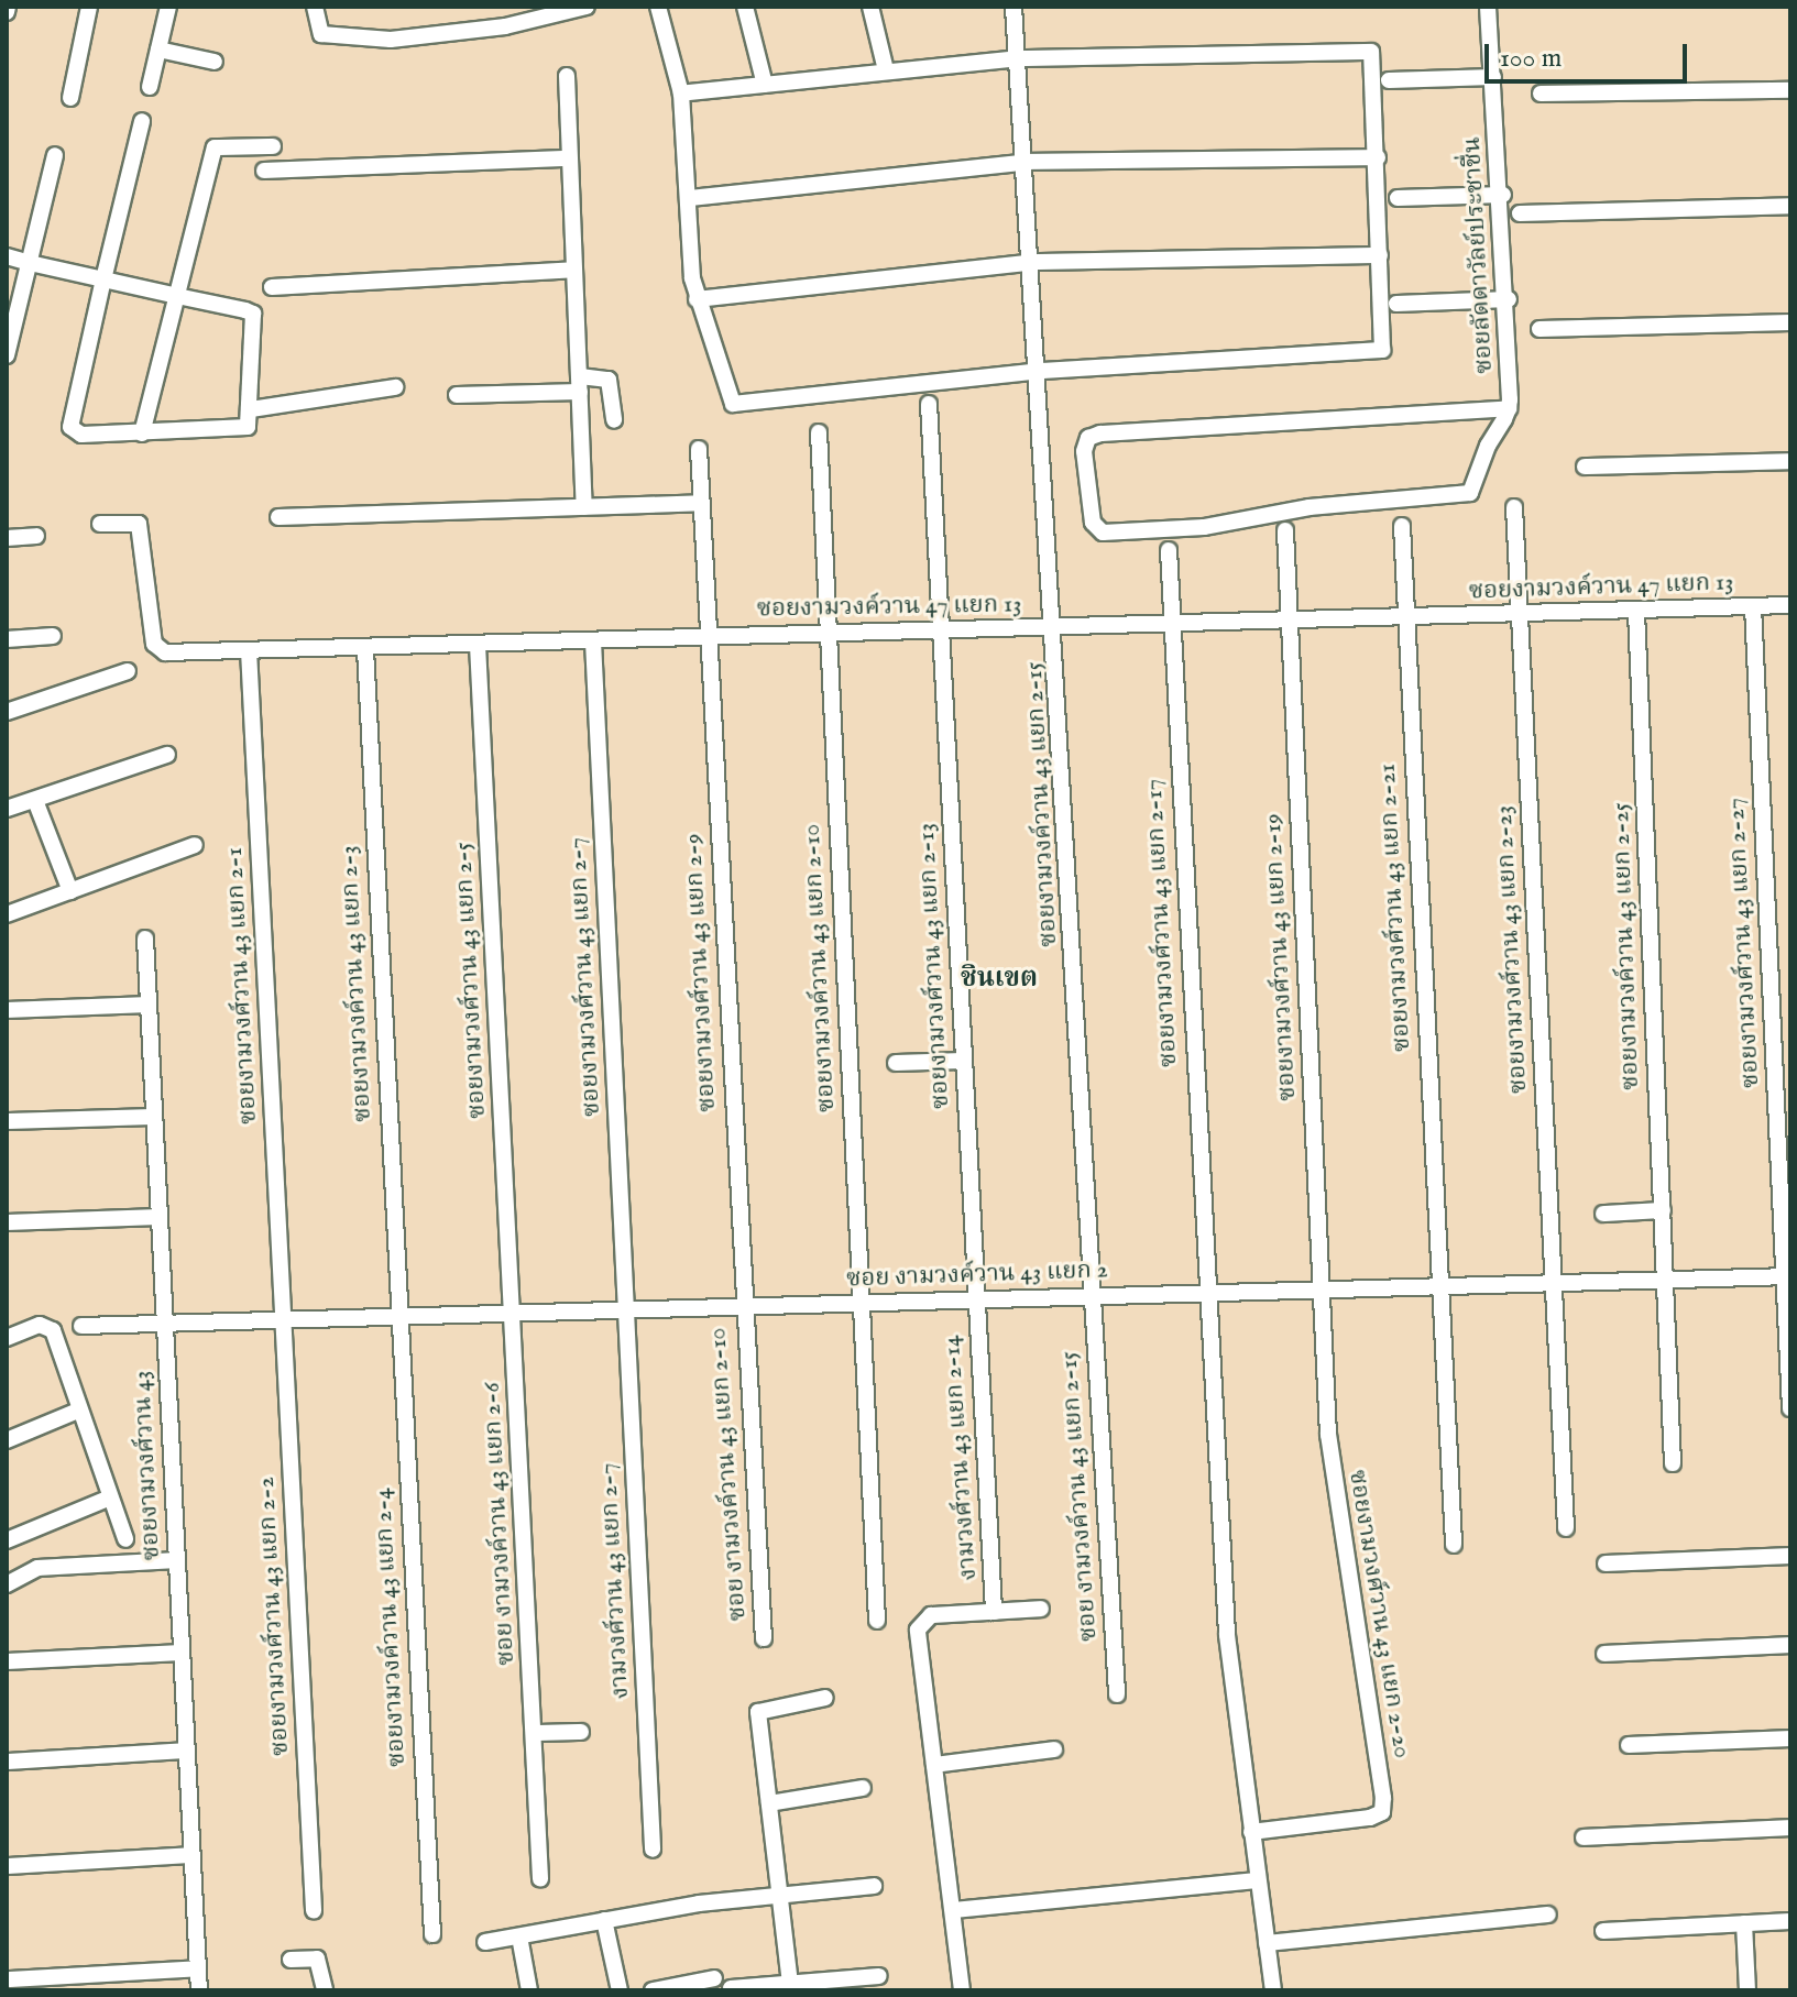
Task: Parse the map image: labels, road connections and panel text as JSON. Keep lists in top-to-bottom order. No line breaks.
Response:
{"streets":{"street":["ซอยลัดดาวัลย์ประชาชื่น","ซอยงามวงค์วาน 47 แยก 13","ซอยงามวงค์วาน 43 แยก 2-15","ซอยงามวงศ์วาน 43 แยก 2-21","ซอยงามวงศ์วาน 43 แยก 2-17","ซอยงามวงศ์วาน 43 แยก 2-27","ซอยงามวงค์วาน 43 แยก 2-25","ซอยงามวงศ์วาน 43 แยก 2-23","ซอยงามวงศ์วาน 43 แยก 2-19","ซอยงามวงศ์วาน 43 แยก 2-13","ซอยงามวงค์วาน 43 แยก 2-10","ซอยงามวงศ์วาน 43 แยก 2-9","ซอยงามวงศ์วาน 43 แยก 2-7","ซอยงามวงศ์วาน 43 แยก 2-5","ซอยงามวงค์วาน 43 แยก 2-3","ซอยงามวงศ์วาน 43 แยก 2-1","ซอย งามวงค์วาน 43 แยก 2","งามวงศ์วาน 43 แยก 2-14","ซอยงามวงศ์วาน 43","ซอย งามวงค์วาน 43 แยก 2-10","ซอย งามวงค์วาน 43 แยก 2-15","ซอย งามวงค์วาน 43 แยก 2-6","งามวงศ์วาน 43 แยก 2-7","ซอยงามวงศ์วาน 43 แยก 2-20","ซอยงามวงศ์วาน 43 แยก 2-2","ซอยงามวงค์วาน 43 แยก 2-4"]},"crossings":[["ซอยงามวงค์วาน 47 แยก 13","ซอยงามวงค์วาน 43 แยก 2-15"],["ซอยงามวงค์วาน 47 แยก 13","ซอยงามวงศ์วาน 43 แยก 2-21"],["ซอยงามวงค์วาน 47 แยก 13","ซอยงามวงศ์วาน 43 แยก 2-17"],["ซอยงามวงค์วาน 47 แยก 13","ซอยงามวงศ์วาน 43 แยก 2-27"],["ซอยงามวงค์วาน 47 แยก 13","ซอยงามวงค์วาน 43 แยก 2-25"],["ซอยงามวงค์วาน 47 แยก 13","ซอยงามวงศ์วาน 43 แยก 2-23"],["ซอยงามวงค์วาน 47 แยก 13","ซอยงามวงศ์วาน 43 แยก 2-19"],["ซอยงามวงค์วาน 47 แยก 13","ซอยงามวงศ์วาน 43 แยก 2-13"],["ซอยงามวงค์วาน 47 แยก 13","ซอยงามวงค์วาน 43 แยก 2-10"],["ซอยงามวงค์วาน 47 แยก 13","ซอยงามวงศ์วาน 43 แยก 2-9"],["ซอยงามวงค์วาน 47 แยก 13","ซอยงามวงศ์วาน 43 แยก 2-7"],["ซอยงามวงค์วาน 47 แยก 13","ซอยงามวงศ์วาน 43 แยก 2-5"],["ซอยงามวงค์วาน 47 แยก 13","ซอยงามวงค์วาน 43 แยก 2-3"],["ซอยงามวงค์วาน 47 แยก 13","ซอยงามวงศ์วาน 43 แยก 2-1"],["ซอยงามวงค์วาน 43 แยก 2-15","ซอย งามวงค์วาน 43 แยก 2"],["ซอยงามวงค์วาน 43 แยก 2-15","ซอย งามวงค์วาน 43 แยก 2-15"],["ซอยงามวงศ์วาน 43 แยก 2-21","ซอย งามวงค์วาน 43 แยก 2"],["ซอยงามวงศ์วาน 43 แยก 2-17","ซอย งามวงค์วาน 43 แยก 2"],["ซอยงามวงศ์วาน 43 แยก 2-17","ซอยงามวงศ์วาน 43 แยก 2-20"],["ซอยงามวงศ์วาน 43 แยก 2-27","ซอย งามวงค์วาน 43 แยก 2"],["ซอยงามวงค์วาน 43 แยก 2-25","ซอย งามวงค์วาน 43 แยก 2"],["ซอยงามวงศ์วาน 43 แยก 2-23","ซอย งามวงค์วาน 43 แยก 2"],["ซอยงามวงศ์วาน 43 แยก 2-19","ซอย งามวงค์วาน 43 แยก 2"],["ซอยงามวงศ์วาน 43 แยก 2-19","ซอยงามวงศ์วาน 43 แยก 2-20"],["ซอยงามวงศ์วาน 43 แยก 2-13","ซอย งามวงค์วาน 43 แยก 2"],["ซอยงามวงศ์วาน 43 แยก 2-13","งามวงศ์วาน 43 แยก 2-14"],["ซอยงามวงค์วาน 43 แยก 2-10","ซอย งามวงค์วาน 43 แยก 2"],["ซอยงามวงศ์วาน 43 แยก 2-9","ซอย งามวงค์วาน 43 แยก 2"],["ซอยงามวงศ์วาน 43 แยก 2-9","ซอย งามวงค์วาน 43 แยก 2-10"],["ซอยงามวงศ์วาน 43 แยก 2-7","ซอย งามวงค์วาน 43 แยก 2"],["ซอยงามวงศ์วาน 43 แยก 2-7","งามวงศ์วาน 43 แยก 2-7"],["ซอยงามวงศ์วาน 43 แยก 2-5","ซอย งามวงค์วาน 43 แยก 2"],["ซอยงามวงศ์วาน 43 แยก 2-5","ซอย งามวงค์วาน 43 แยก 2-6"],["ซอยงามวงค์วาน 43 แยก 2-3","ซอย งามวงค์วาน 43 แยก 2"],["ซอยงามวงค์วาน 43 แยก 2-3","ซอยงามวงค์วาน 43 แยก 2-4"],["ซอยงามวงศ์วาน 43 แยก 2-1","ซอย งามวงค์วาน 43 แยก 2"],["ซอยงามวงศ์วาน 43 แยก 2-1","ซอยงามวงศ์วาน 43 แยก 2-2"],["ซอย งามวงค์วาน 43 แยก 2","งามวงศ์วาน 43 แยก 2-14"],["ซอย งามวงค์วาน 43 แยก 2","ซอยงามวงศ์วาน 43"],["ซอย งามวงค์วาน 43 แยก 2","ซอย งามวงค์วาน 43 แยก 2-10"],["ซอย งามวงค์วาน 43 แยก 2","ซอย งามวงค์วาน 43 แยก 2-15"],["ซอย งามวงค์วาน 43 แยก 2","ซอย งามวงค์วาน 43 แยก 2-6"],["ซอย งามวงค์วาน 43 แยก 2","งามวงศ์วาน 43 แยก 2-7"],["ซอย งามวงค์วาน 43 แยก 2","ซอยงามวงศ์วาน 43 แยก 2-20"],["ซอย งามวงค์วาน 43 แยก 2","ซอยงามวงศ์วาน 43 แยก 2-2"],["ซอย งามวงค์วาน 43 แยก 2","ซอยงามวงค์วาน 43 แยก 2-4"]],"districts":["ชินเขต"],"scale_bar":"100 m"}
